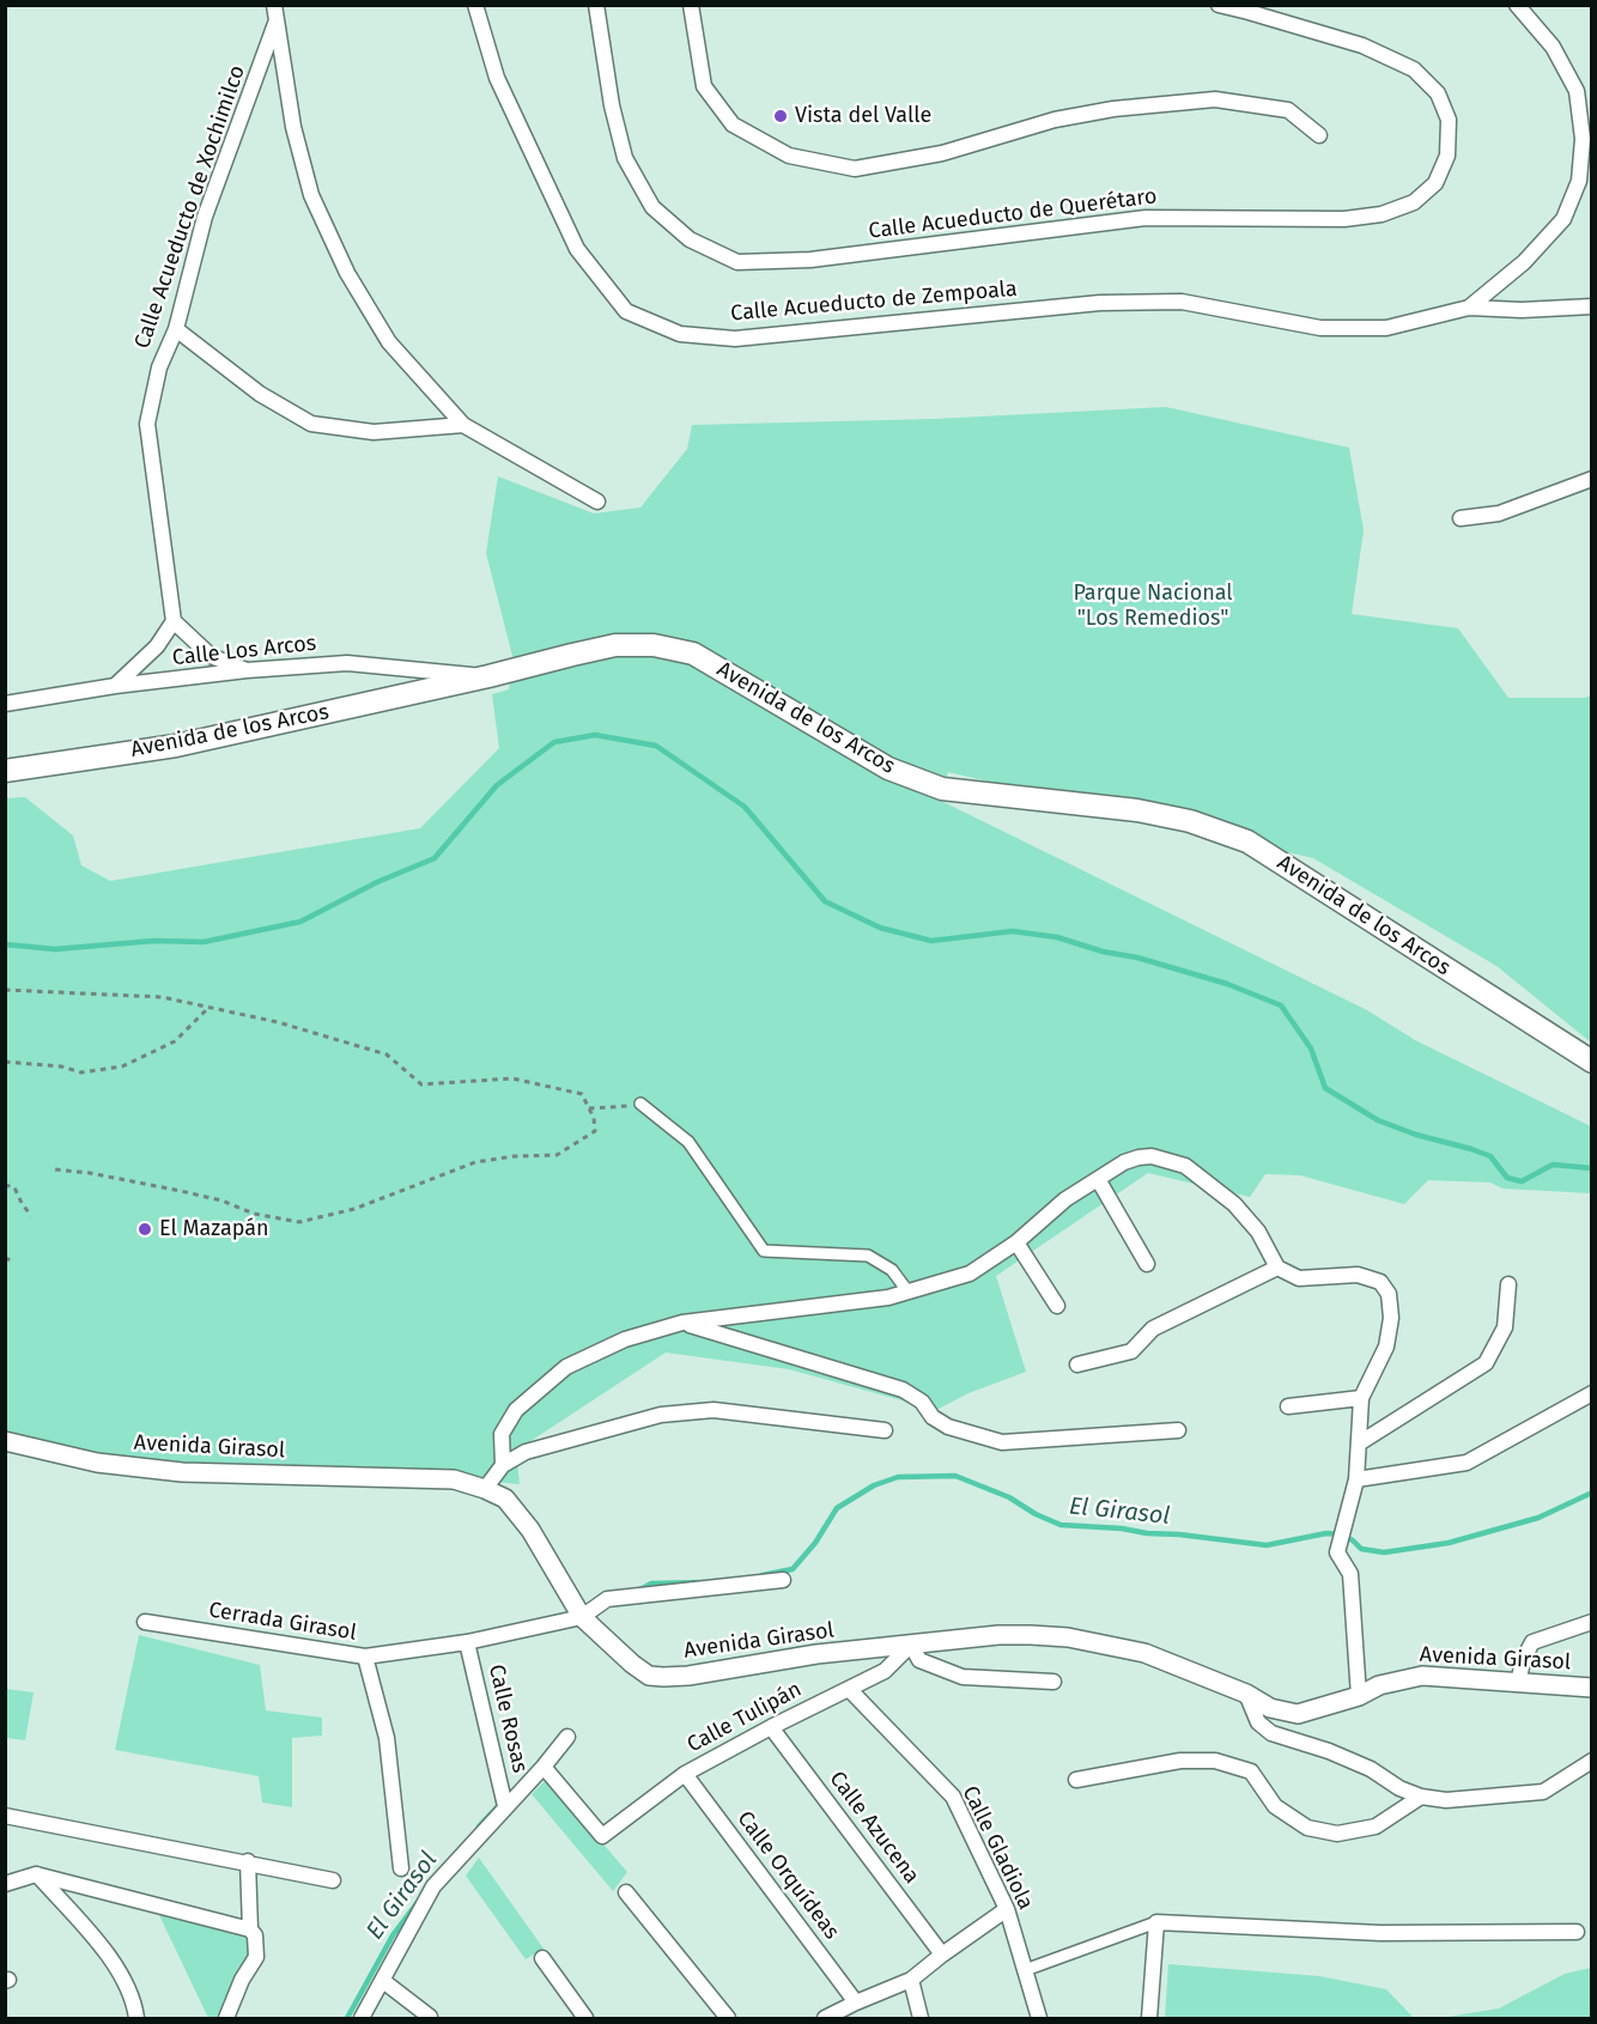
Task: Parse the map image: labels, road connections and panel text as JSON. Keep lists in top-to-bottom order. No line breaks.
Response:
{"streets":{"main road":["Avenida de los Arcos"],"street":["Calle Acueducto de Xochimilco","Calle Acueducto de Querétaro","Calle Acueducto de Zempoala","Calle Los Arcos","Avenida Girasol","Cerrada Girasol","Calle Tulipán","Calle Rosas","Calle Azucena","Calle Gladiola","Calle Orquídeas"]},"crossings":[["Calle Los Arcos","Avenida de los Arcos"],["Avenida Girasol","Cerrada Girasol"],["Avenida Girasol","Calle Tulipán"],["Cerrada Girasol","Calle Rosas"],["Calle Tulipán","Calle Rosas"],["Calle Tulipán","Calle Azucena"],["Calle Tulipán","Calle Gladiola"],["Calle Tulipán","Calle Orquídeas"]],"water":["El Girasol"],"parks":["Parque Nacional \"Los Remedios\""],"places":["Vista del Valle","El Mazapán"]}
